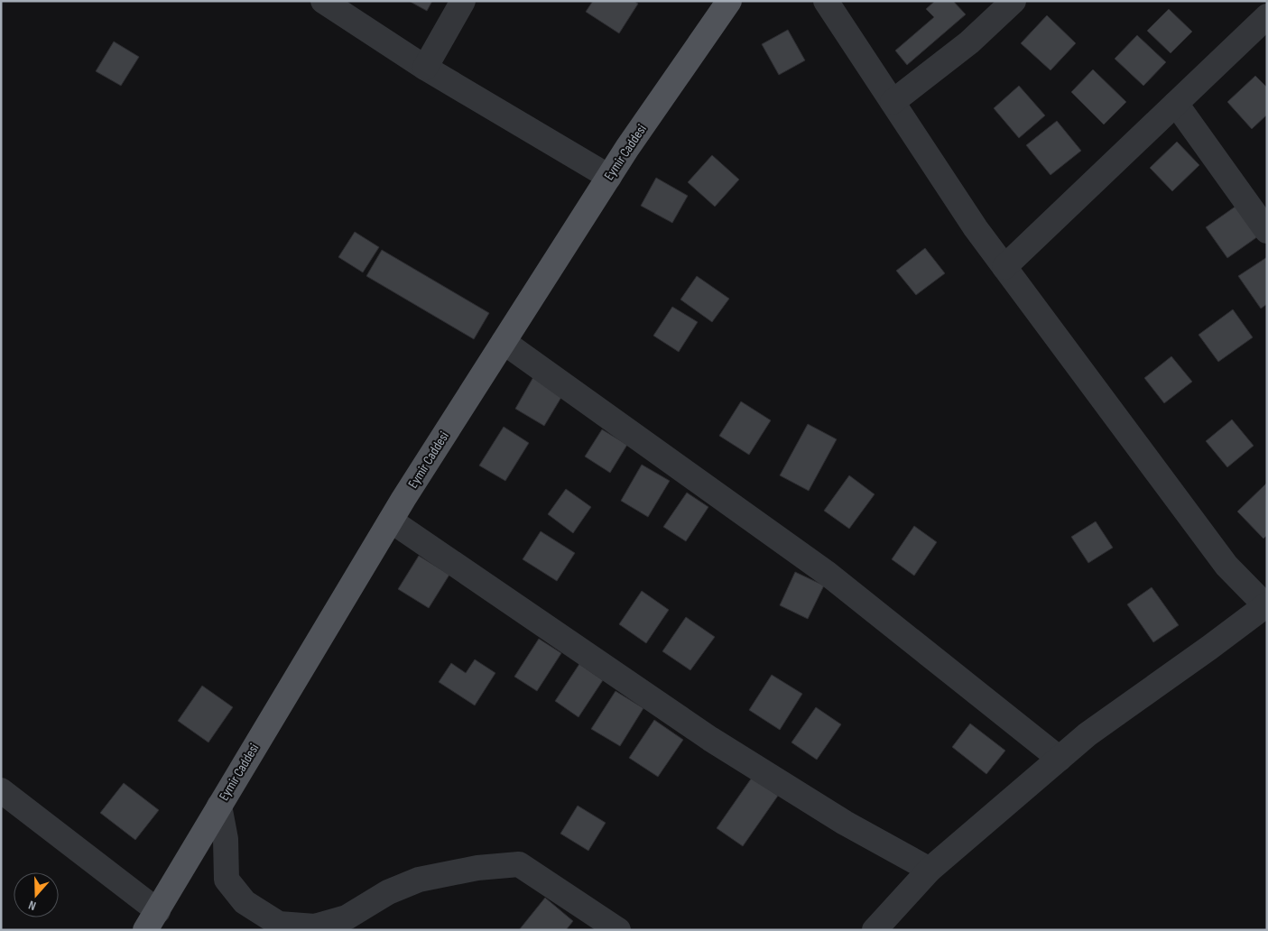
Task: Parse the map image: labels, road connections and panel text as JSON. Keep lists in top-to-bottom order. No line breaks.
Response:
{"streets":{"main road":["Eymir Caddesi"]},"north":"bottom"}
